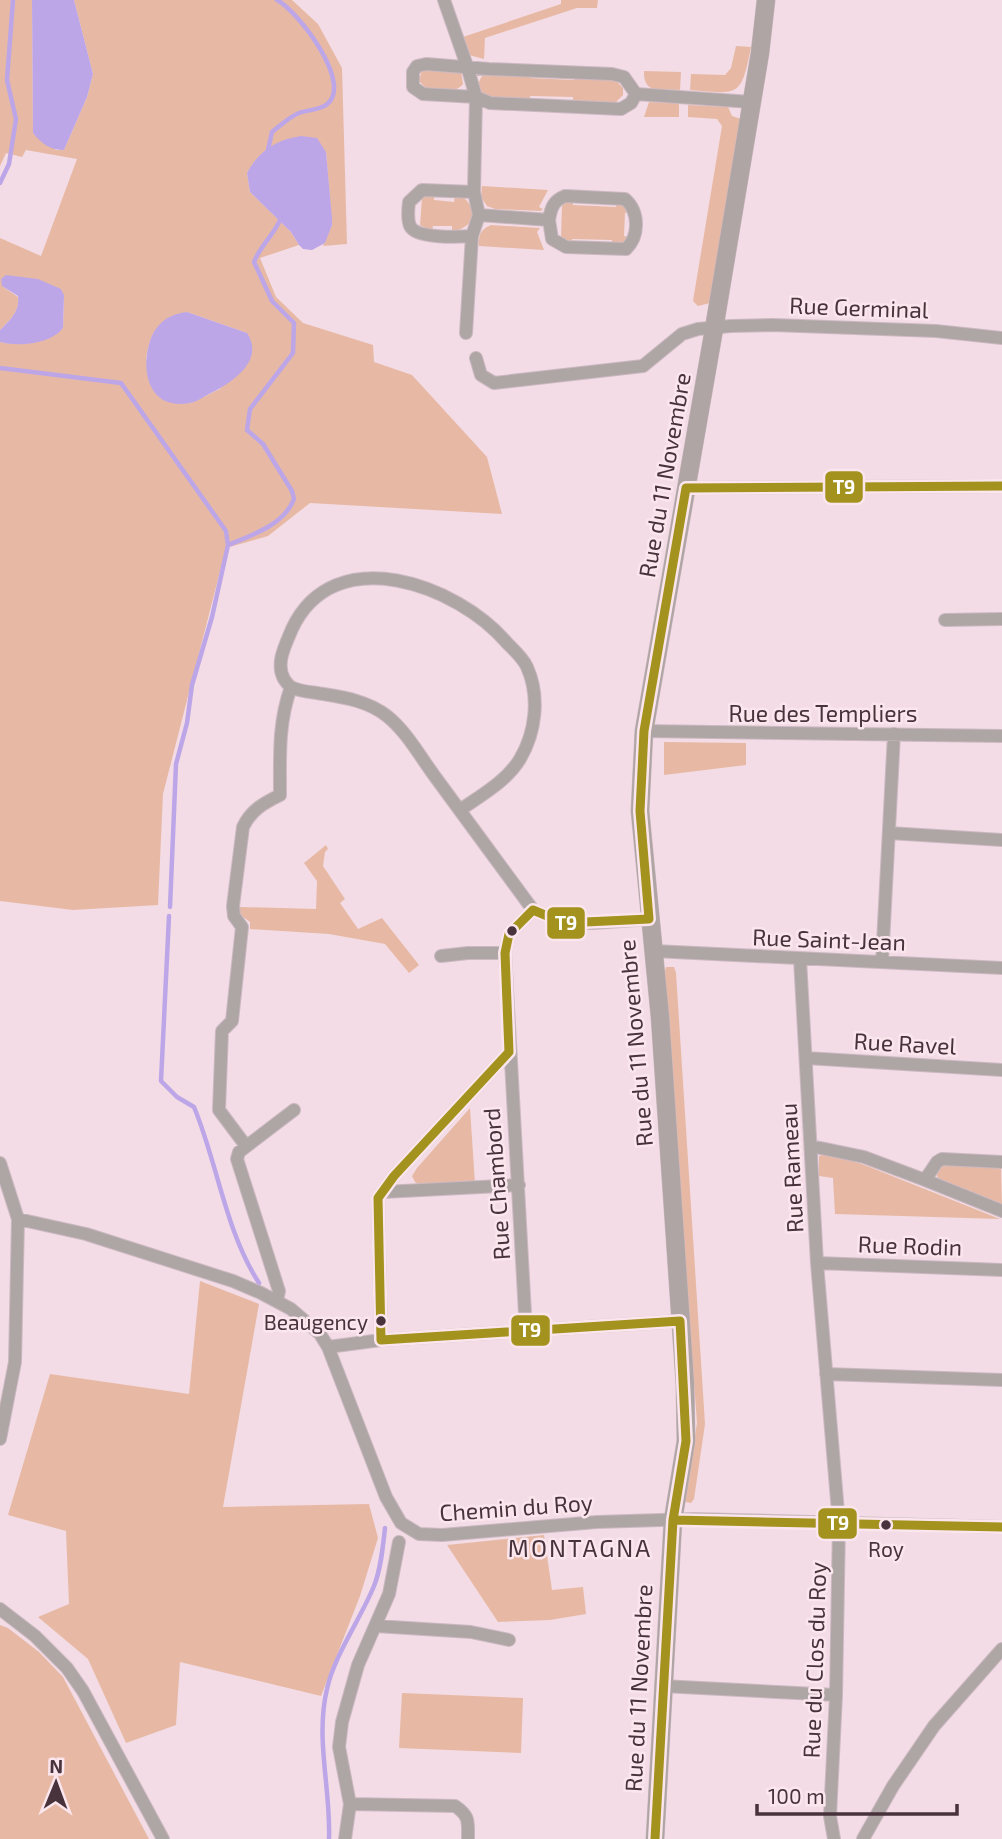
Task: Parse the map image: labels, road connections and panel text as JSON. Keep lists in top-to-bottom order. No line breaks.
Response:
{"streets":{"street":["Rue Germinal","Rue du 11 Novembre","Rue des Templiers","Rue Saint-Jean","Rue Ravel","Rue Rameau","Rue Chambord","Rue Rodin","Chemin du Roy","Rue du Clos du Roy"]},"crossings":[["Rue Germinal","Rue du 11 Novembre"],["Rue du 11 Novembre","Rue des Templiers"],["Rue du 11 Novembre","Rue Saint-Jean"],["Rue du 11 Novembre","Chemin du Roy"],["Rue Saint-Jean","Rue Rameau"],["Rue Ravel","Rue Rameau"],["Rue Rameau","Rue Rodin"],["Rue Rameau","Chemin du Roy"],["Rue Rameau","Rue du Clos du Roy"],["Chemin du Roy","Rue du Clos du Roy"]],"districts":["MONTAGNA"],"places":["Beaugency","Roy"],"lines":["transit line T9"],"scale_bar":"100 m","north":"top"}
